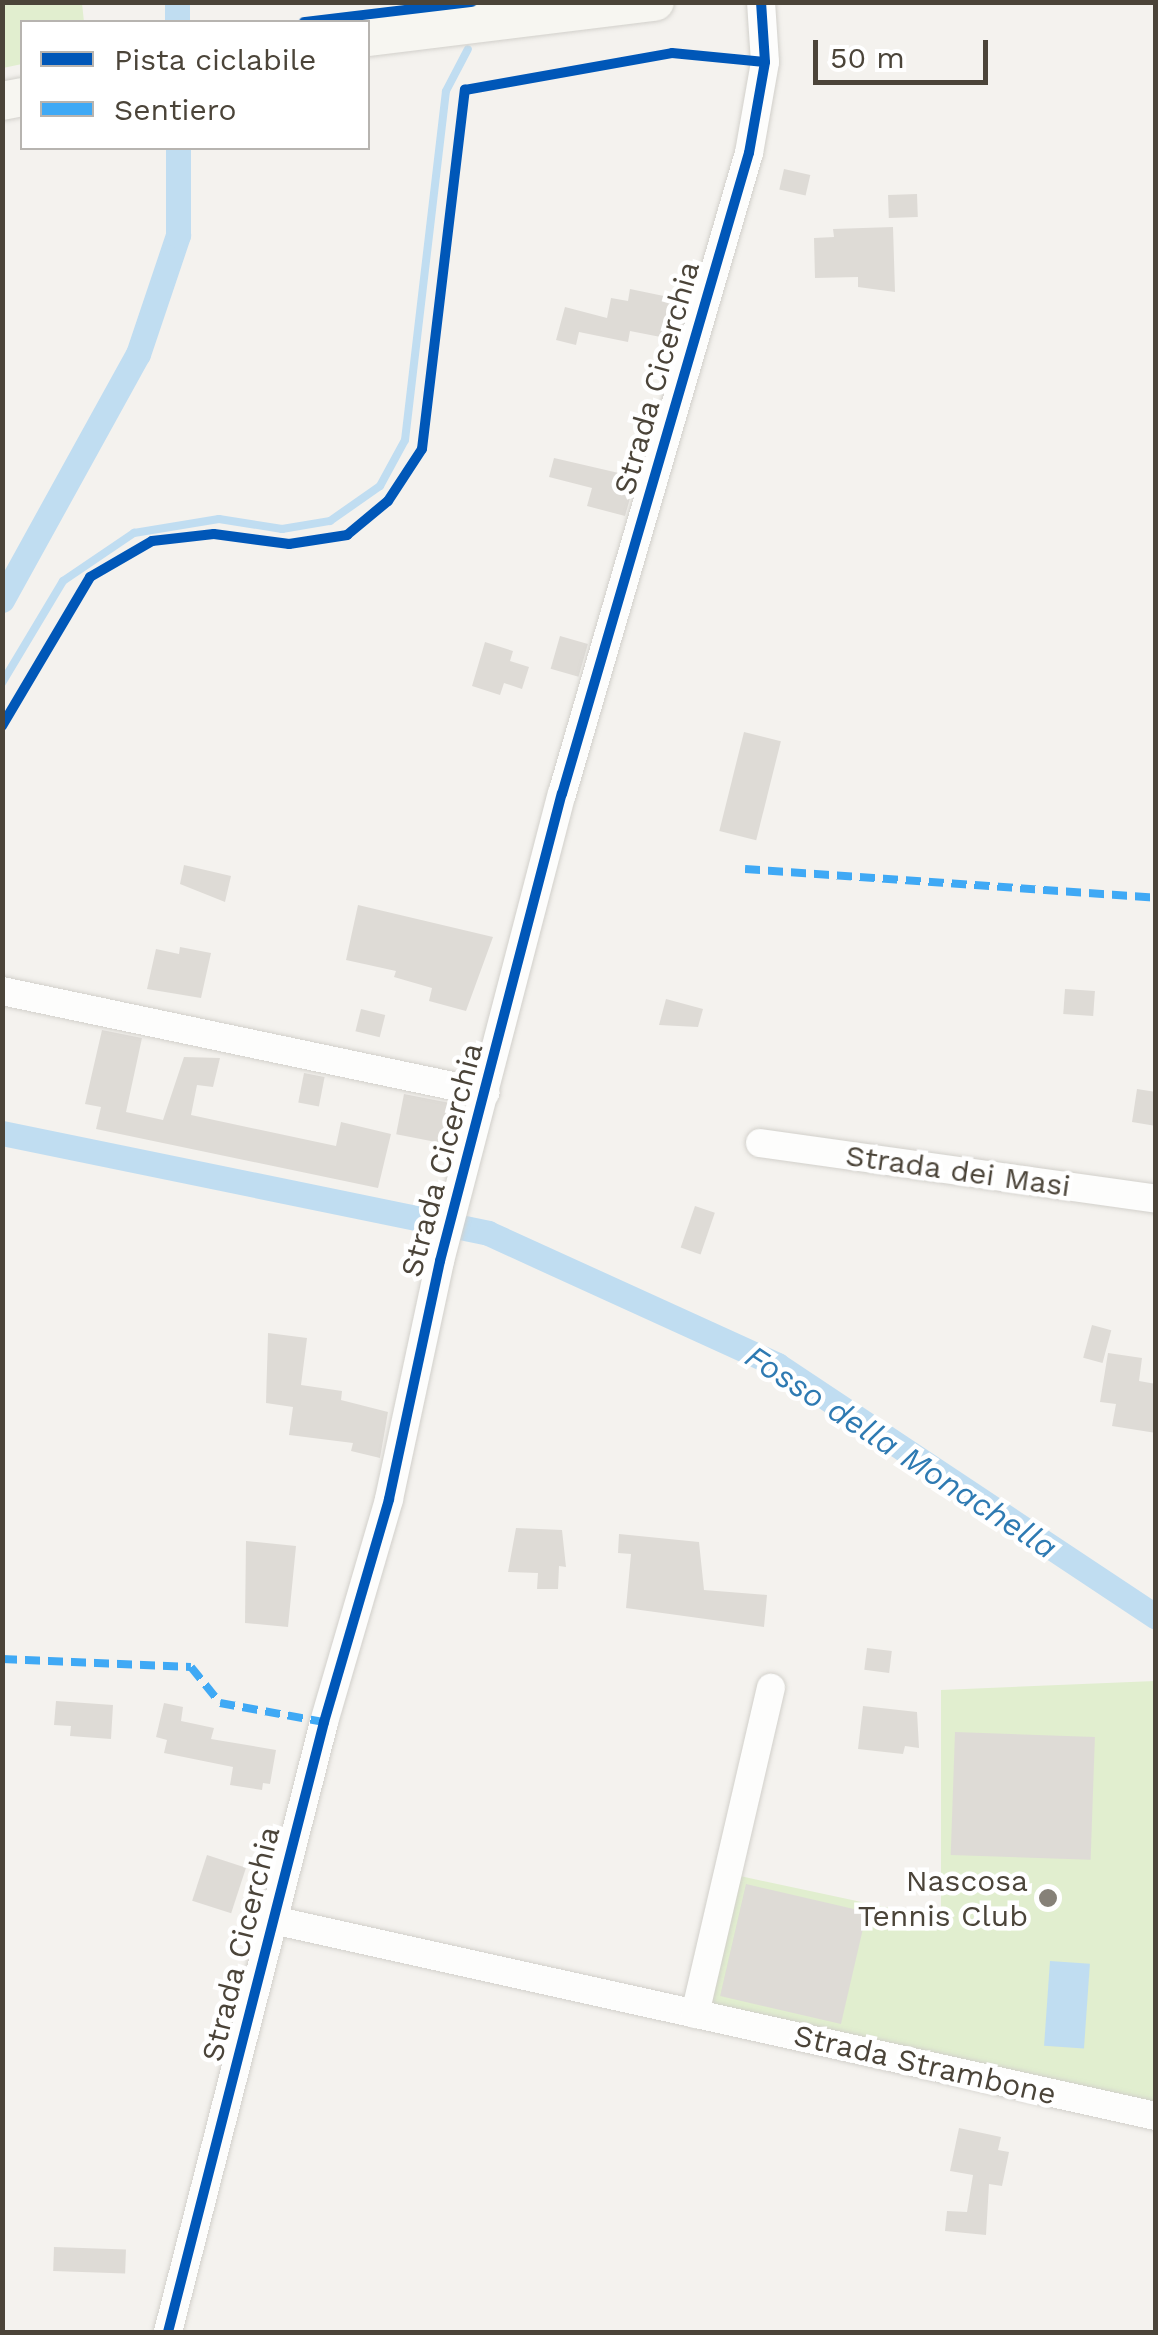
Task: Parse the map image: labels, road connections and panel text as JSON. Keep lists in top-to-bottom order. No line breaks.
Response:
{"streets":{"street":["Strada Cicerchia","Strada dei Masi","Strada Strambone"]},"crossings":[["Strada Cicerchia","Strada Strambone"]],"water":["Fosso della Monachella"],"places":["Nascosa Tennis Club"],"legend":["Pista ciclabile","Sentiero"],"scale_bar":"50 m"}
